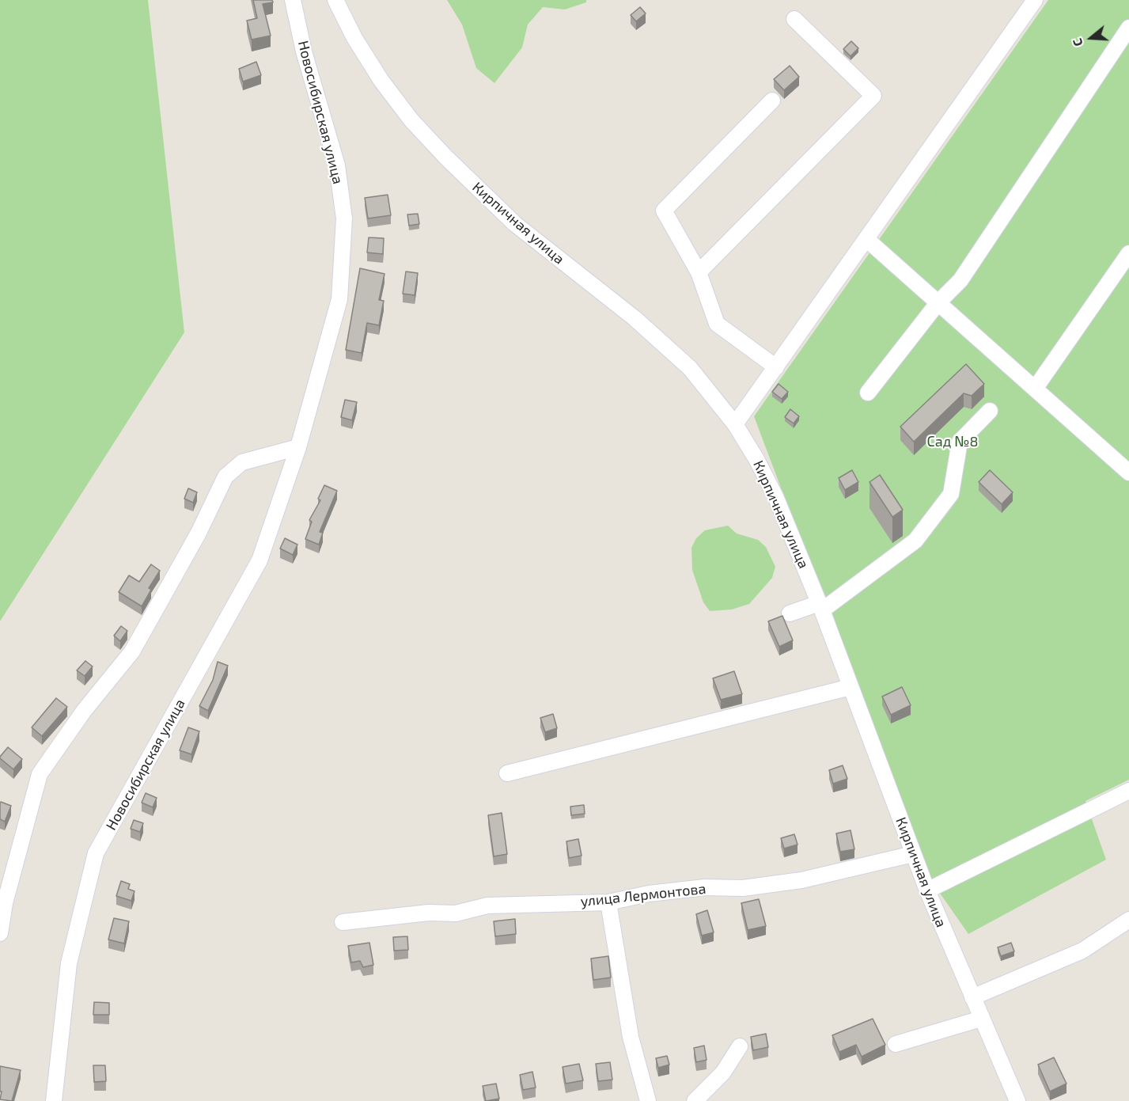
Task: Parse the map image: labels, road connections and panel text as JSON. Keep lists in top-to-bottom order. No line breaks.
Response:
{"streets":{"street":["Новосибирская улица","Кирпичная улица","улица Лермонтова"]},"crossings":[["Кирпичная улица","улица Лермонтова"]],"parks":["Сад №8"],"north":"left"}
